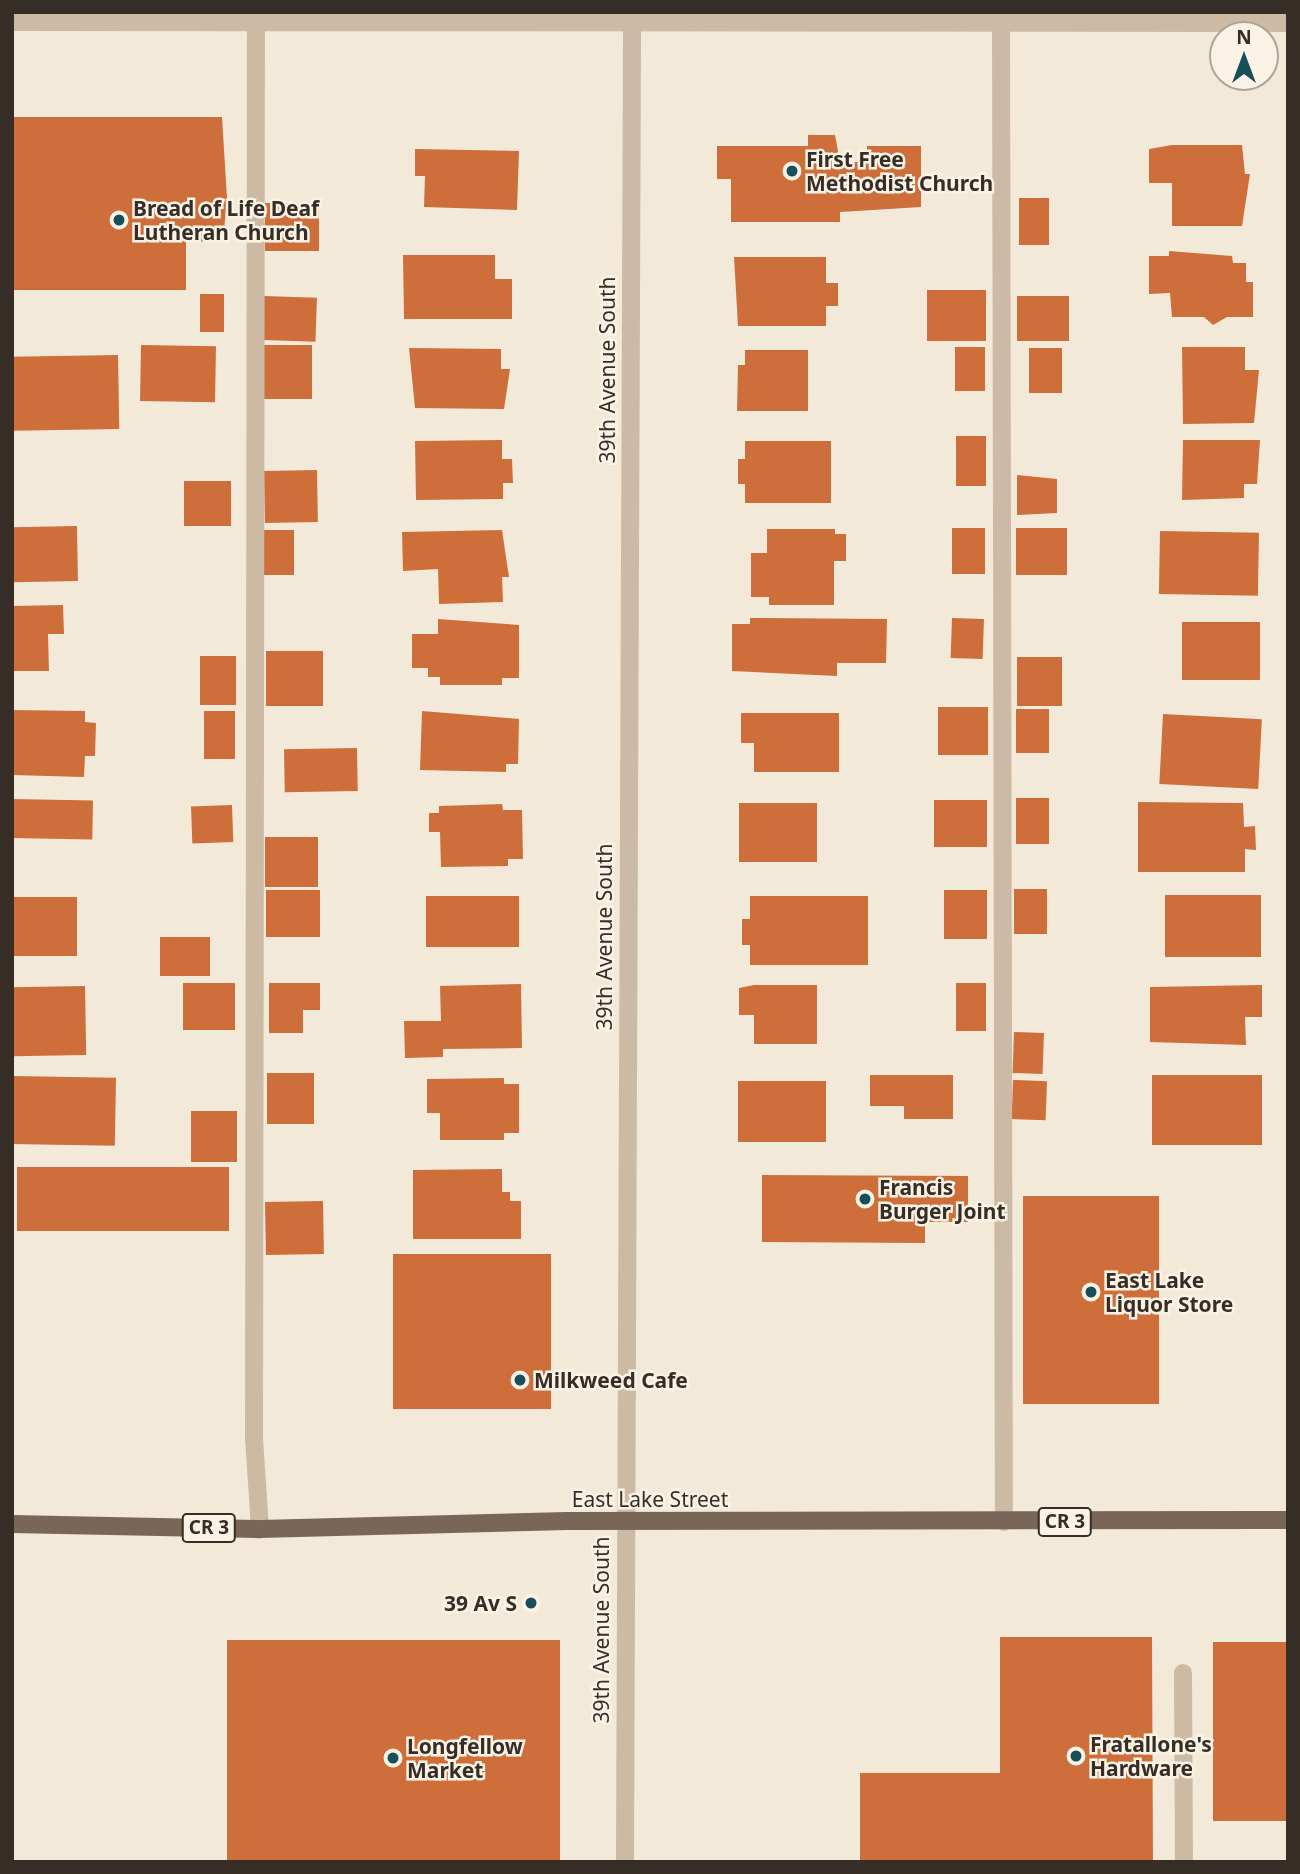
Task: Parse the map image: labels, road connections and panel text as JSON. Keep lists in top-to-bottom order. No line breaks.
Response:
{"streets":{"main road":["East Lake Street","CR 3"],"street":["39th Avenue South"]},"crossings":[["39th Avenue South","East Lake Street"]],"places":["First Free Methodist Church","Bread of Life Deaf Lutheran Church","Francis Burger Joint","East Lake Liquor Store","Milkweed Cafe","39 Av S","Fratallone's Hardware","Longfellow Market"],"north":"top"}
